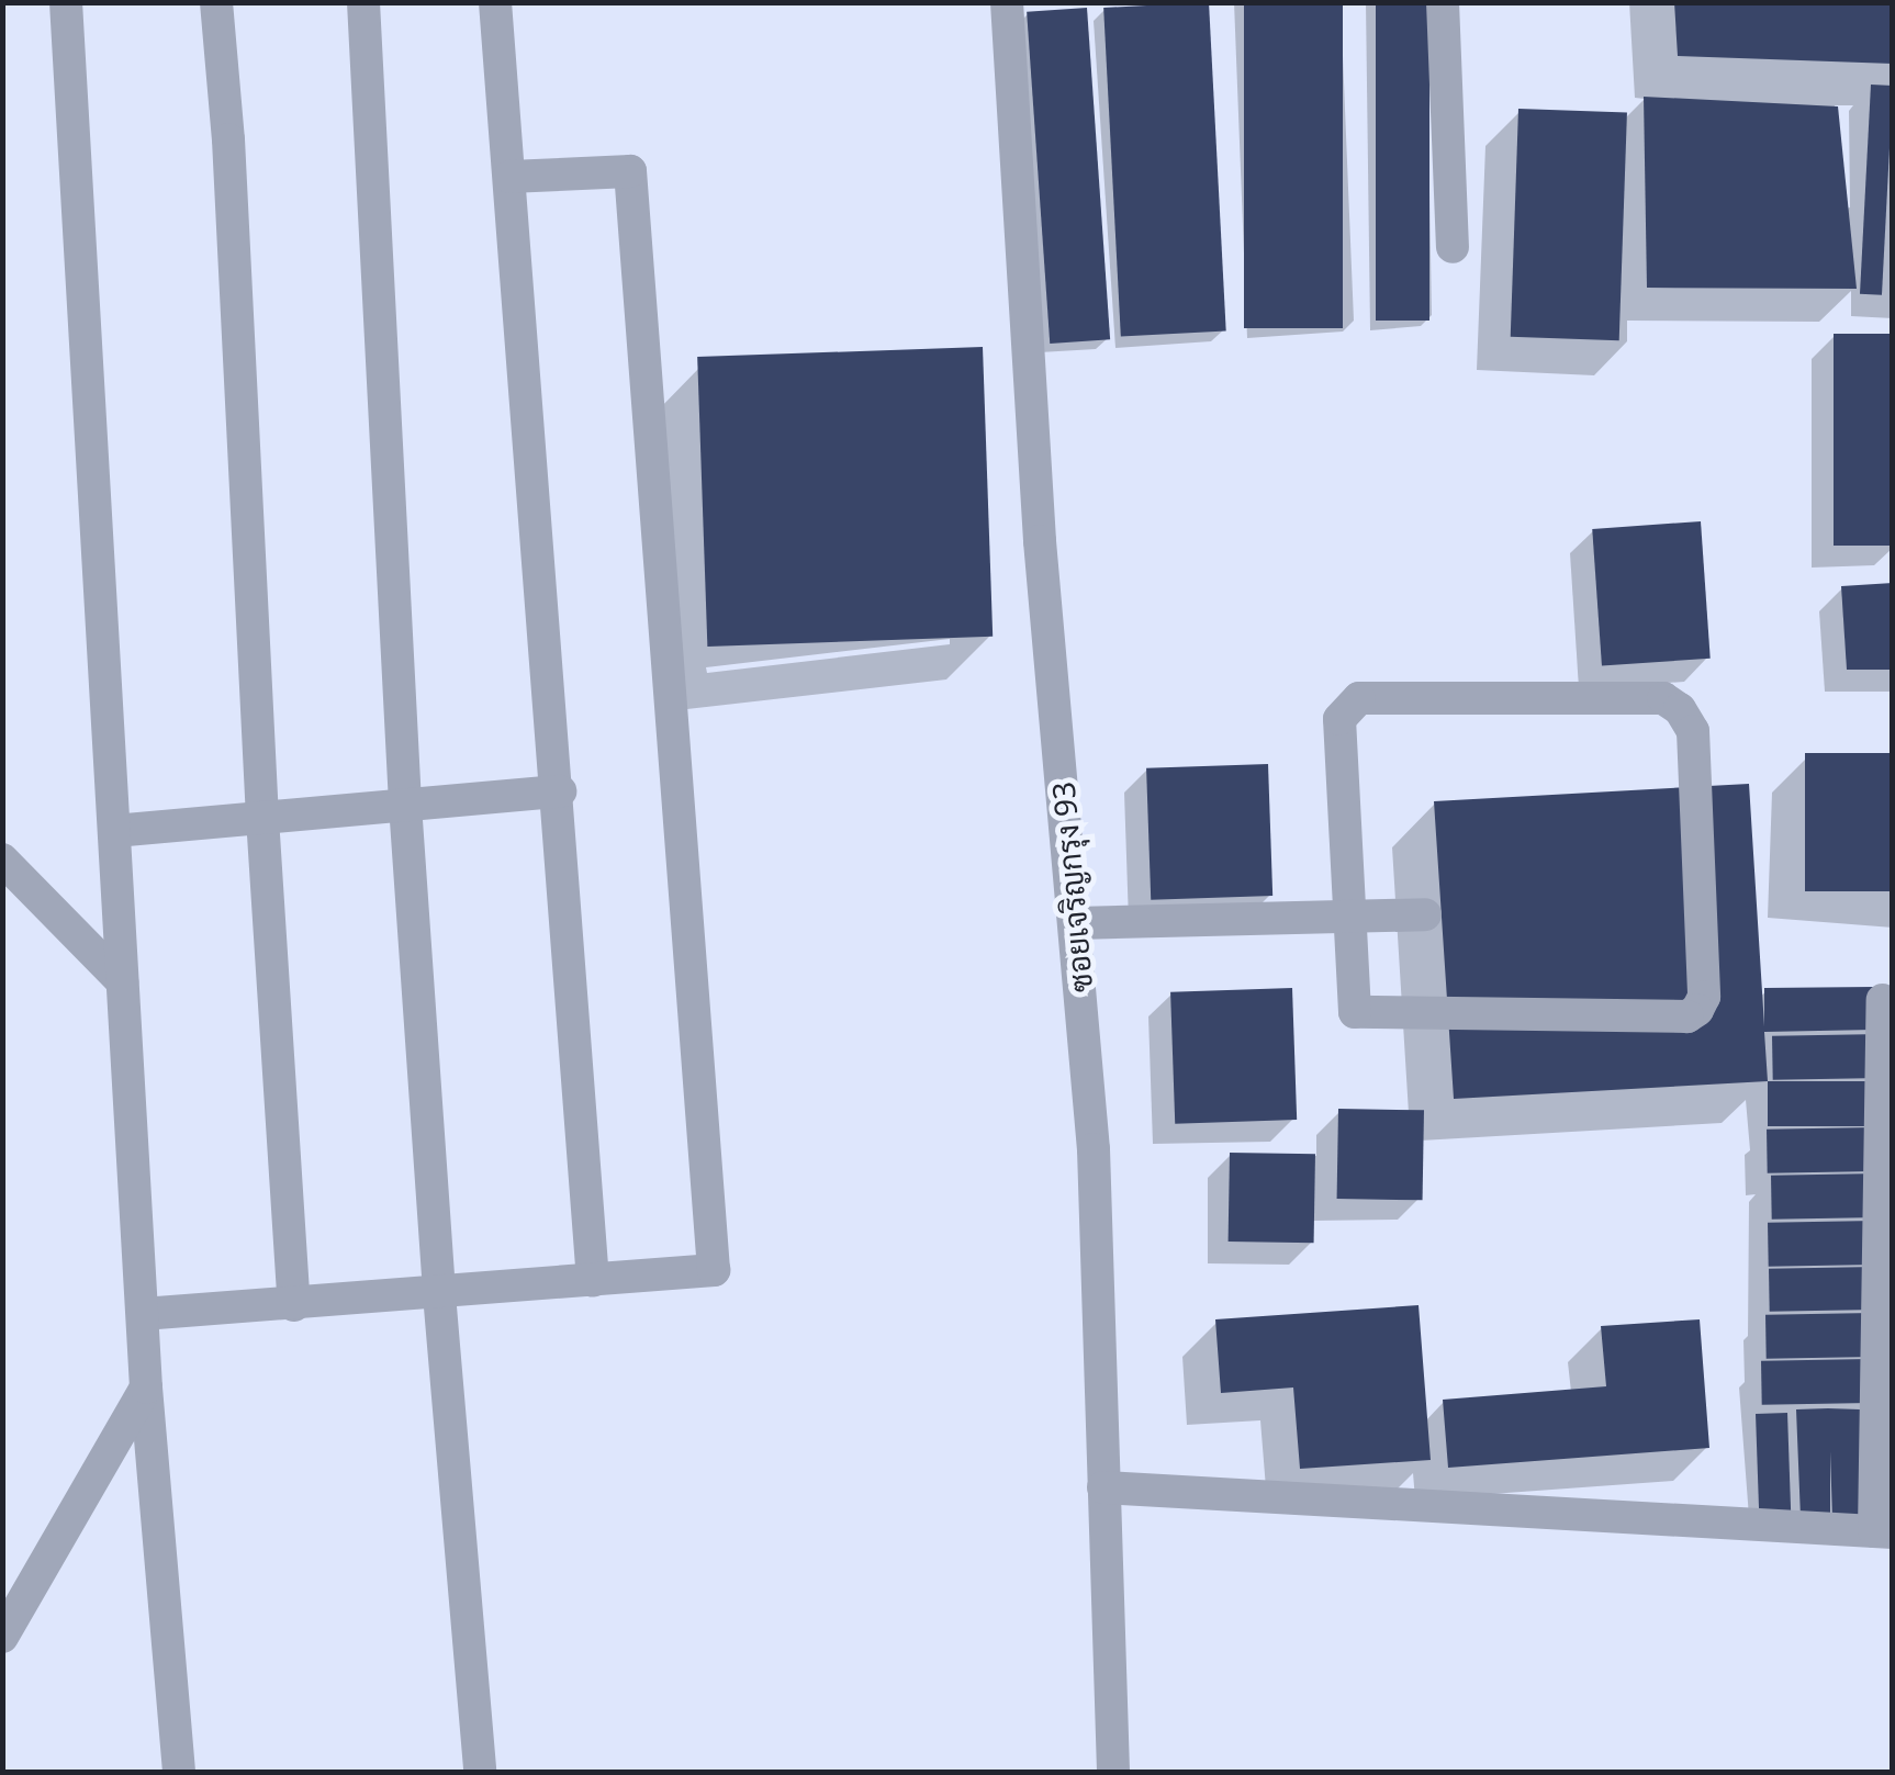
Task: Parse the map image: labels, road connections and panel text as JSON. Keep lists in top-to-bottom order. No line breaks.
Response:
{"streets":{"street":["ซอยเจริญกรุง 93"]}}
